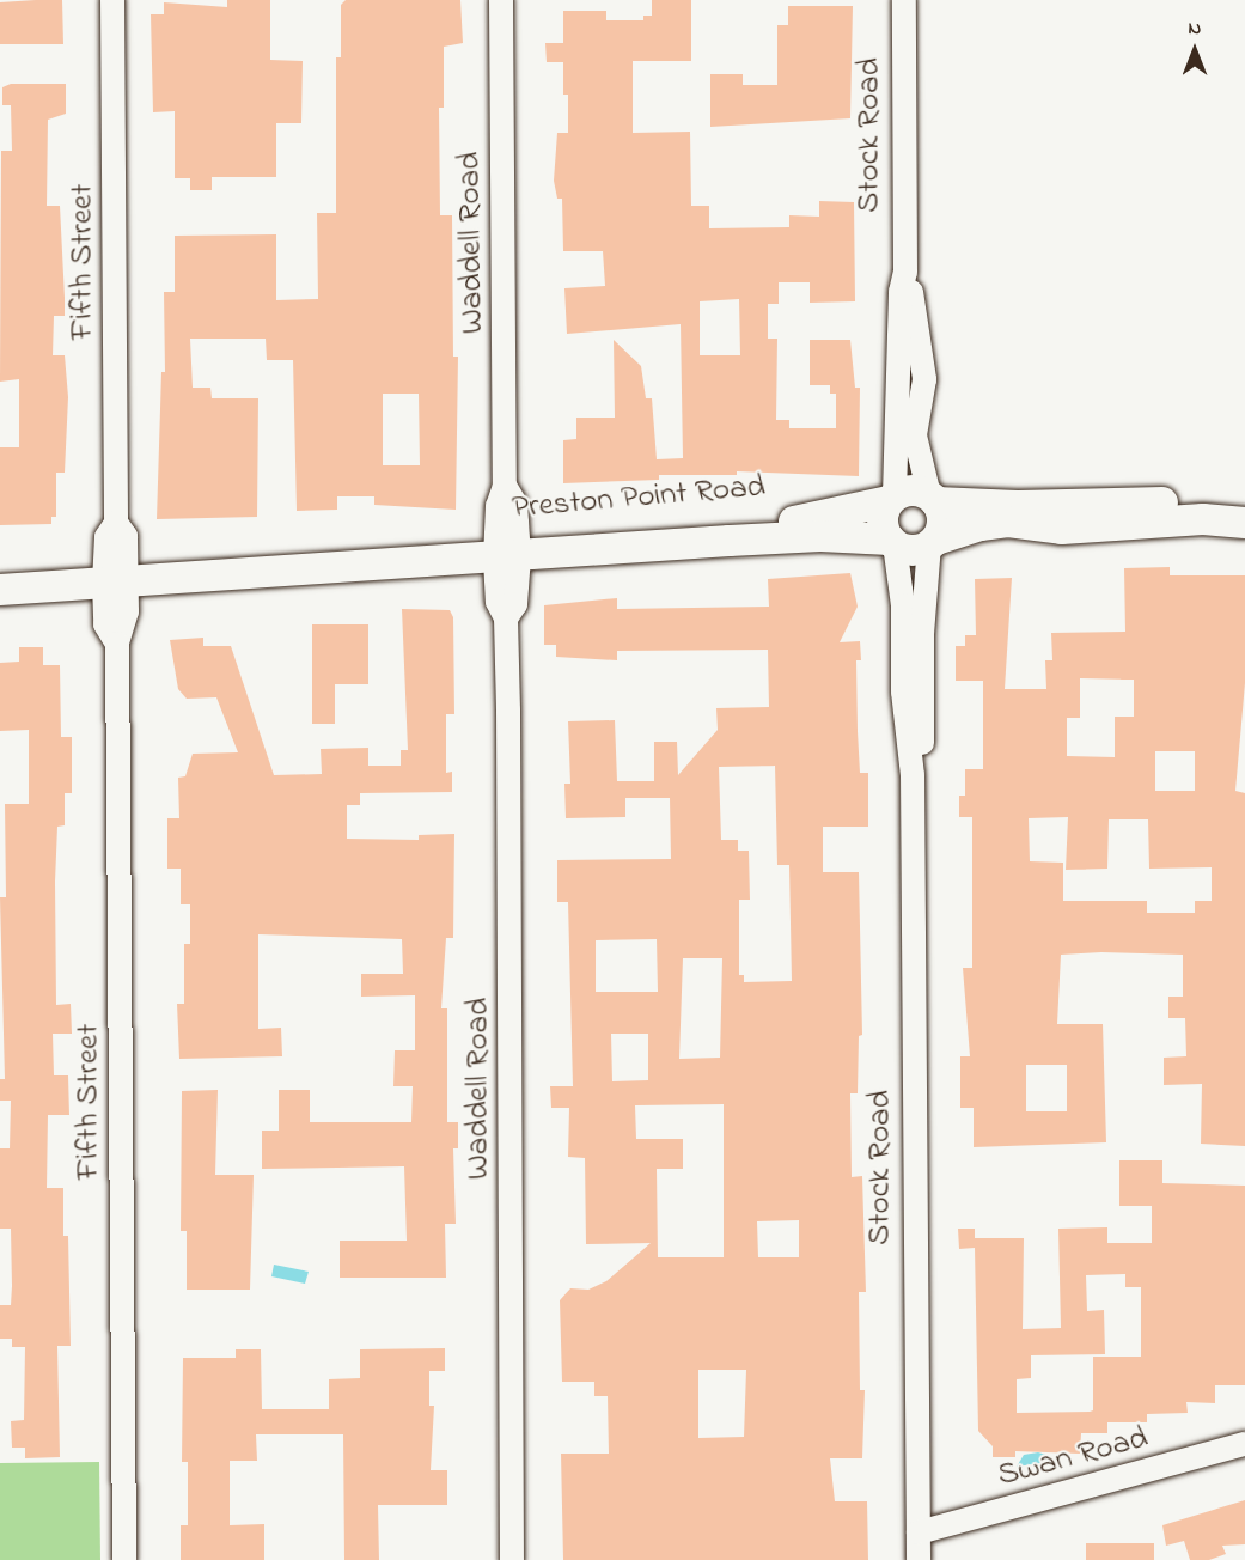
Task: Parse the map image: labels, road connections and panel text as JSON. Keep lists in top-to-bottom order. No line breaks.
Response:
{"streets":{"main road":["Stock Road","Preston Point Road"],"street":["Waddell Road","Fifth Street","Swan Road"]},"crossings":[["Stock Road","Preston Point Road"],["Stock Road","Swan Road"],["Waddell Road","Preston Point Road"],["Fifth Street","Preston Point Road"]],"north":"top"}
